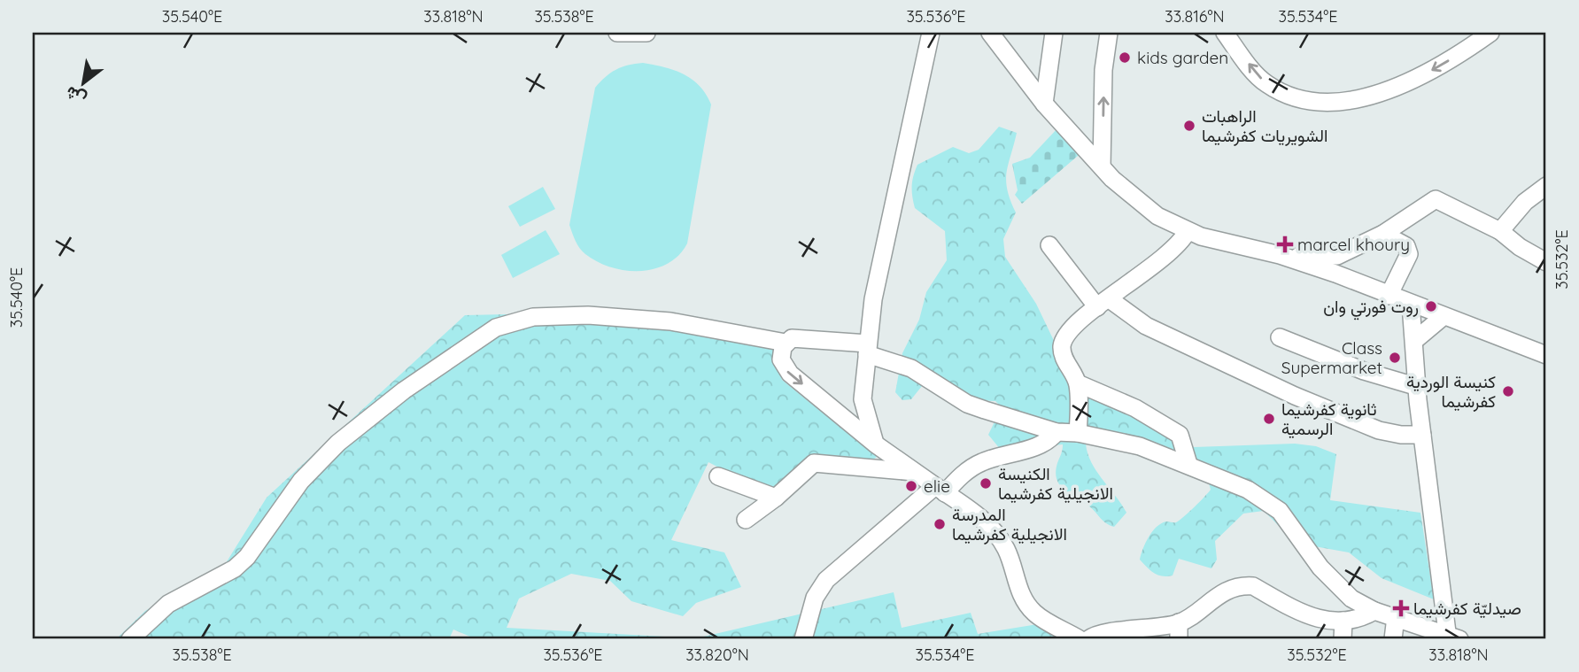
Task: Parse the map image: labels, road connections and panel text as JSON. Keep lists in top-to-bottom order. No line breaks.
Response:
{"places":{"other":["kids garden","الراهبات الشويريات كفرشيما","روت فورتي وان","Class Supermarket","كنيسة الوردية كفرشيما","ثانوية كفرشيما الرسمية","الكنيسة الانجيلية كفرشيما","elie","المدرسة الانجيلية كفرشيما"],"health":["marcel khoury","صيدليّة كفرشيما"]},"north":"bottom left","coordinates":["35.540°E","33.818°N","35.538°E","35.536°E","33.816°N","35.534°E","35.532°E","33.820°N"]}
